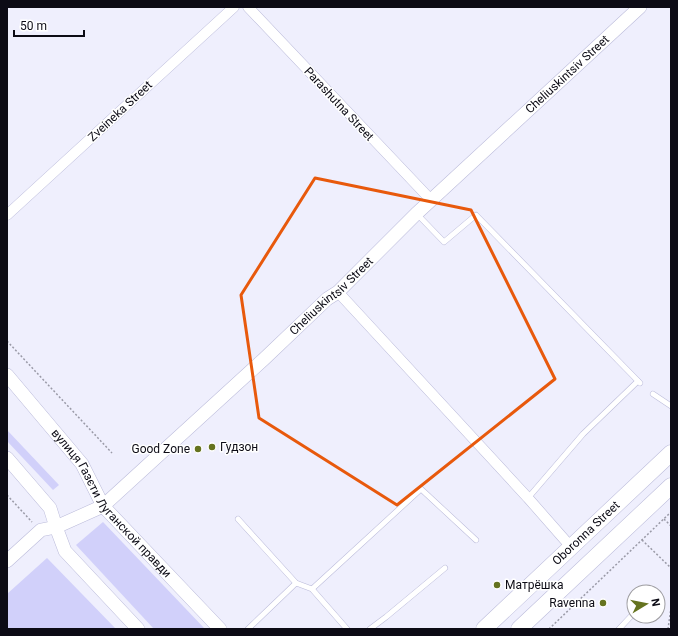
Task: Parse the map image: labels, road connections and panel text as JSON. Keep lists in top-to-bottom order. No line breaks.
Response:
{"streets":{"main road":["Oboronna Street"],"street":["Cheliuskintsiv Street","Parashutna Street","Zveineka Street","вулиця Газєти Луганской правди"]},"crossings":[["Cheliuskintsiv Street","Parashutna Street"],["Cheliuskintsiv Street","вулиця Газєти Луганской правди"]],"places":["Гудзон","Good Zone","Матрёшка","Ravenna"],"scale_bar":"50 m","north":"right"}
